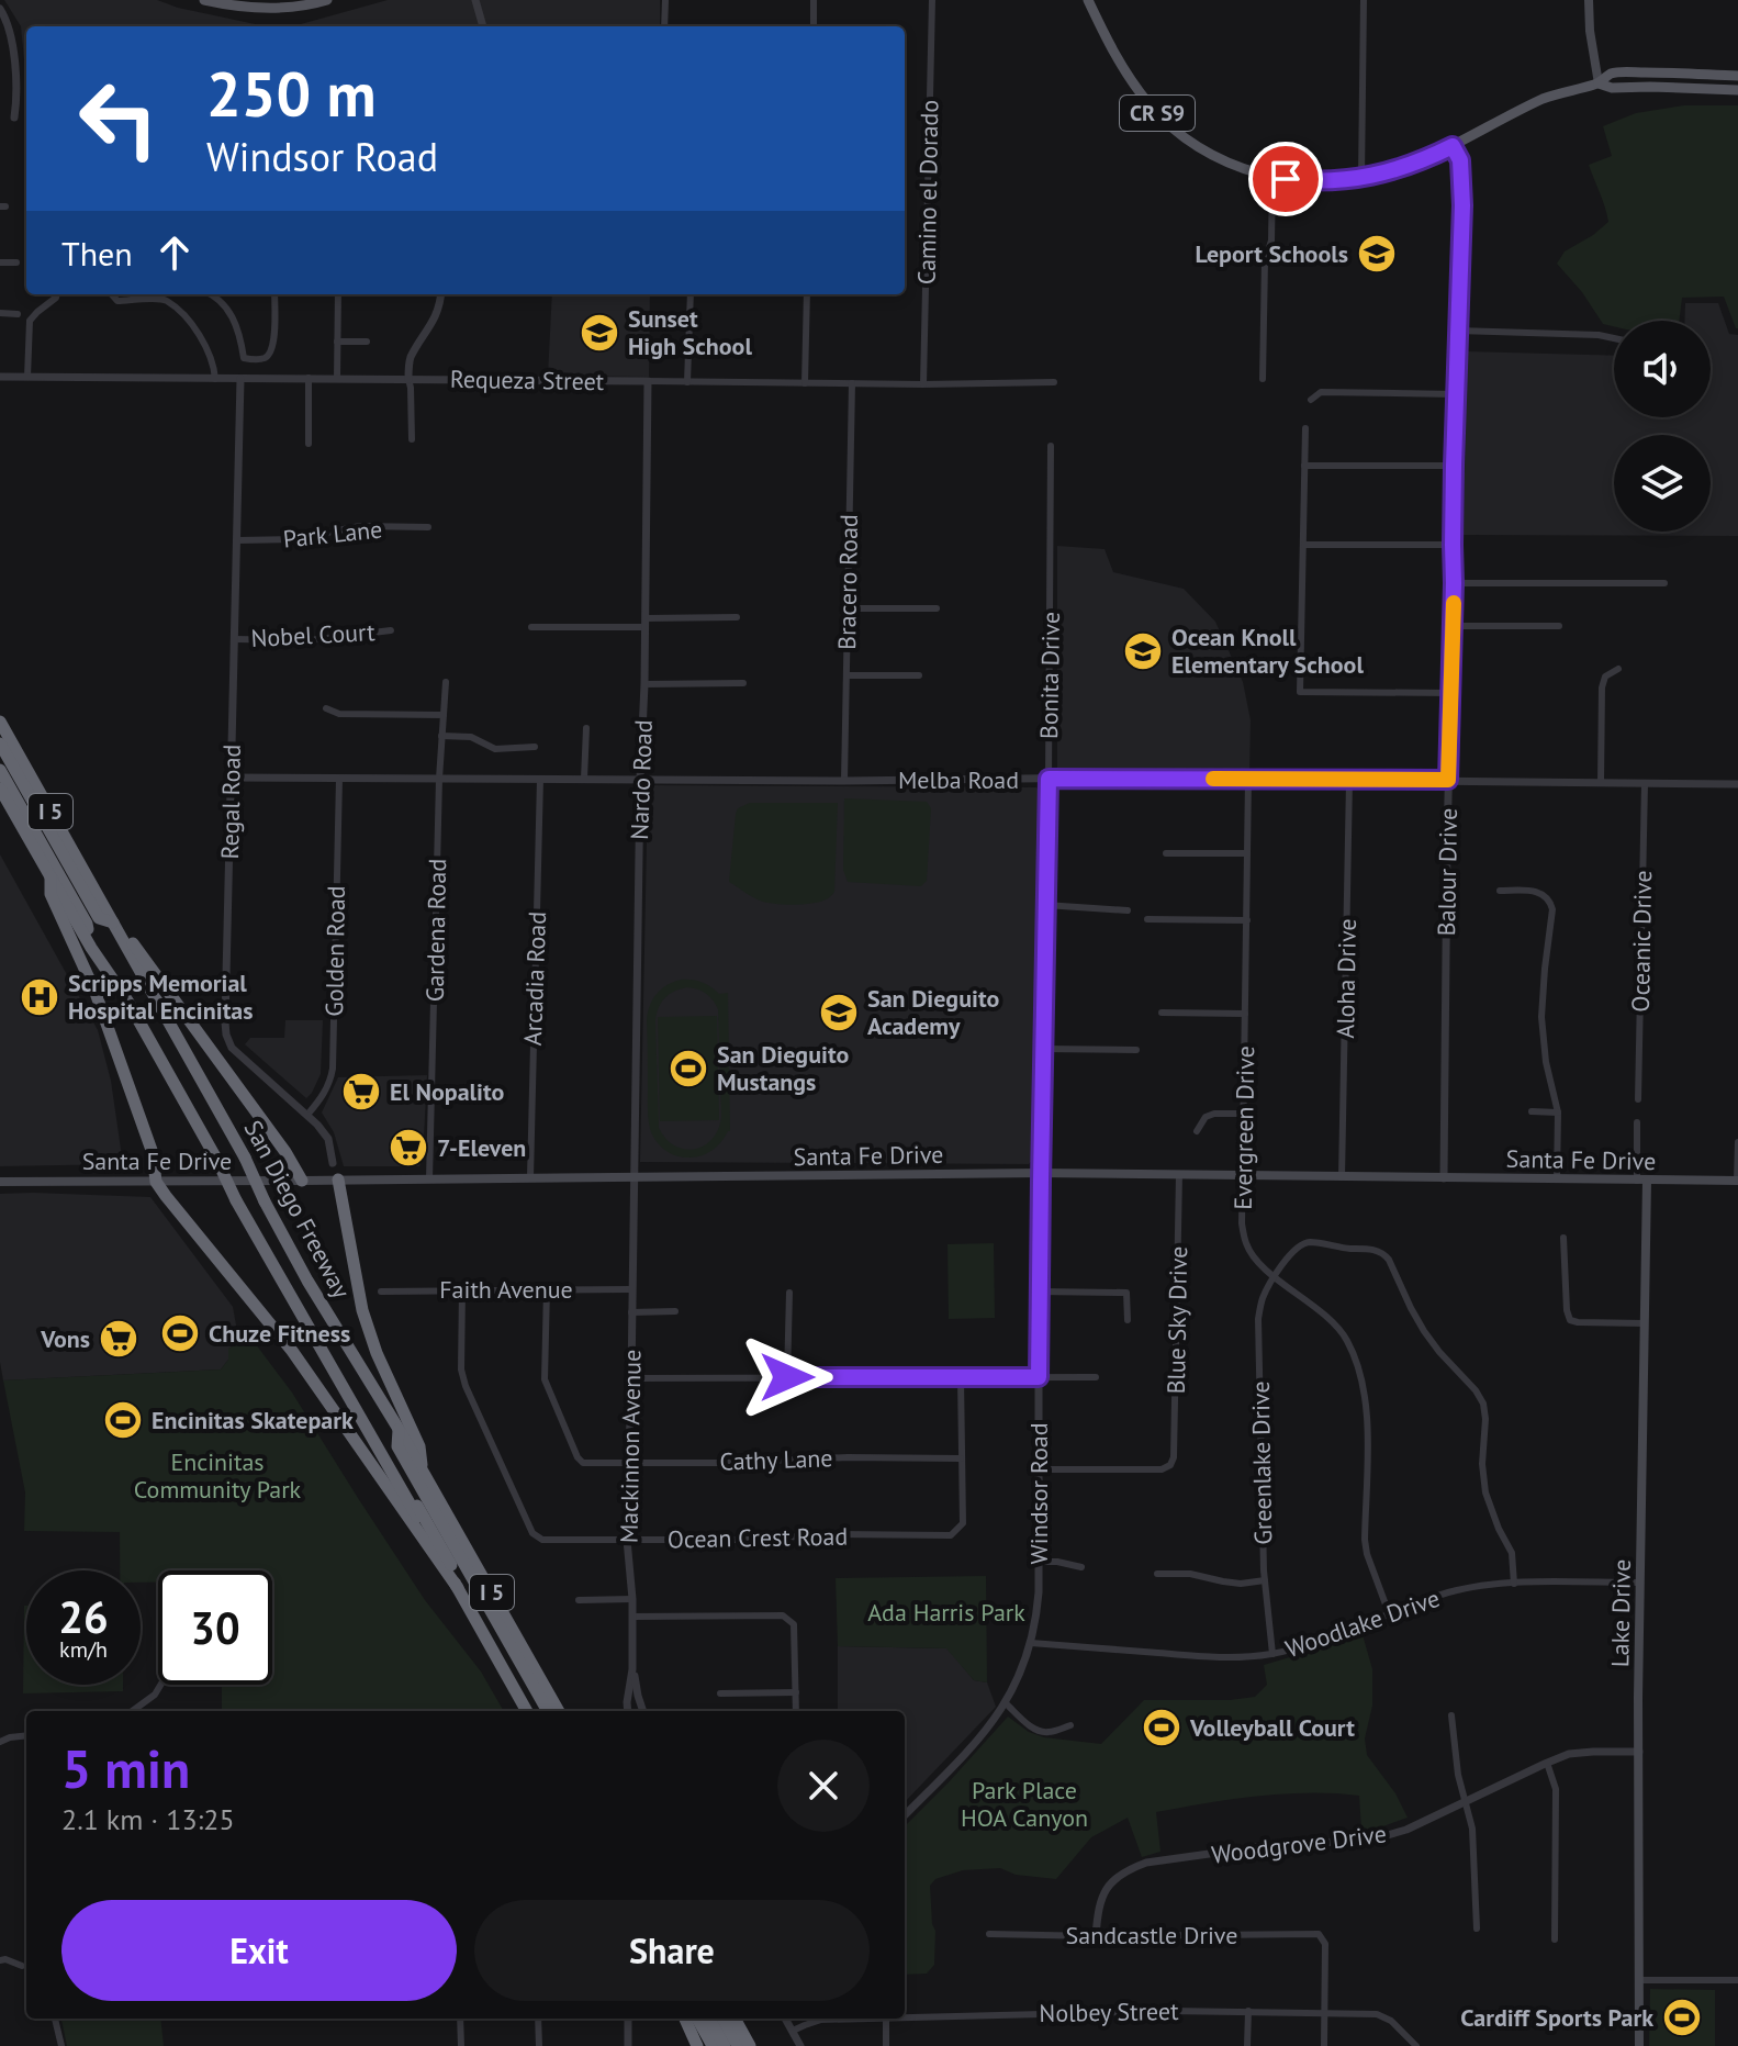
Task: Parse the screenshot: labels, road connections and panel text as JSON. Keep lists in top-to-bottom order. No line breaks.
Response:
{"streets":{"highway":["I 5","San Diego Freeway"],"main road":["CR S9","Santa Fe Drive","Lake Drive"],"street":["Camino el Dorado","Requeza Street","Park Lane","Bracero Road","Nobel Court","Bonita Drive","Nardo Road","Melba Road","Regal Road","Balour Drive","Gardena Road","Oceanic Drive","Golden Road","Arcadia Road","Aloha Drive","Evergreen Drive","Faith Avenue","Blue Sky Drive","Mackinnon Avenue","Cathy Lane","Greenlake Drive","Windsor Road","Ocean Crest Road","Woodlake Drive","Woodgrove Drive","Sandcastle Drive","Nolbey Street"]},"crossings":[["CR S9","Balour Drive"],["Camino el Dorado","Requeza Street"],["Requeza Street","Bracero Road"],["Requeza Street","Nardo Road"],["Requeza Street","Regal Road"],["Park Lane","Regal Road"],["Bracero Road","Melba Road"],["Nobel Court","Regal Road"],["Bonita Drive","Melba Road"],["Bonita Drive","Santa Fe Drive"],["Bonita Drive","Windsor Road"],["Nardo Road","Melba Road"],["Nardo Road","Santa Fe Drive"],["Nardo Road","Mackinnon Avenue"],["Melba Road","Regal Road"],["Melba Road","Balour Drive"],["Melba Road","Gardena Road"],["Melba Road","Oceanic Drive"],["Melba Road","Golden Road"],["Melba Road","Arcadia Road"],["Melba Road","Aloha Drive"],["Melba Road","Evergreen Drive"],["Regal Road","Golden Road"],["Regal Road","Santa Fe Drive"],["Balour Drive","Santa Fe Drive"],["Gardena Road","Santa Fe Drive"],["Arcadia Road","Santa Fe Drive"],["Aloha Drive","Santa Fe Drive"],["Evergreen Drive","Santa Fe Drive"],["Evergreen Drive","Greenlake Drive"],["Evergreen Drive","Woodlake Drive"],["Santa Fe Drive","Blue Sky Drive"],["Santa Fe Drive","Mackinnon Avenue"],["Santa Fe Drive","Windsor Road"],["Santa Fe Drive","Lake Drive"],["Faith Avenue","Mackinnon Avenue"],["Faith Avenue","Cathy Lane"],["Faith Avenue","Ocean Crest Road"],["Blue Sky Drive","Windsor Road"],["Mackinnon Avenue","Cathy Lane"],["Mackinnon Avenue","Ocean Crest Road"],["Cathy Lane","Ocean Crest Road"],["Greenlake Drive","Woodlake Drive"],["Windsor Road","Woodlake Drive"],["Lake Drive","Woodlake Drive"],["Lake Drive","Woodgrove Drive"],["Woodgrove Drive","Sandcastle Drive"],["Sandcastle Drive","Nolbey Street"]],"parks":["Encinitas Community Park","Ada Harris Park","Park Place HOA Canyon"],"places":{"school or university":["Leport Schools","Sunset High School","Ocean Knoll Elementary School","San Dieguito Academy"],"hospital":["Scripps Memorial Hospital Encinitas"],"sports":["San Dieguito Mustangs","Chuze Fitness","Encinitas Skatepark","Volleyball Court","Cardiff Sports Park"],"supermarket":["El Nopalito","7-Eleven","Vons"]},"page":{"turn":["250 m","Windsor Road"],"then":"Then","speed":"26 km/h","limit":"30","heading":["5 min","2.1 km · 13:25"],"buttons":["Exit","Share"]}}
